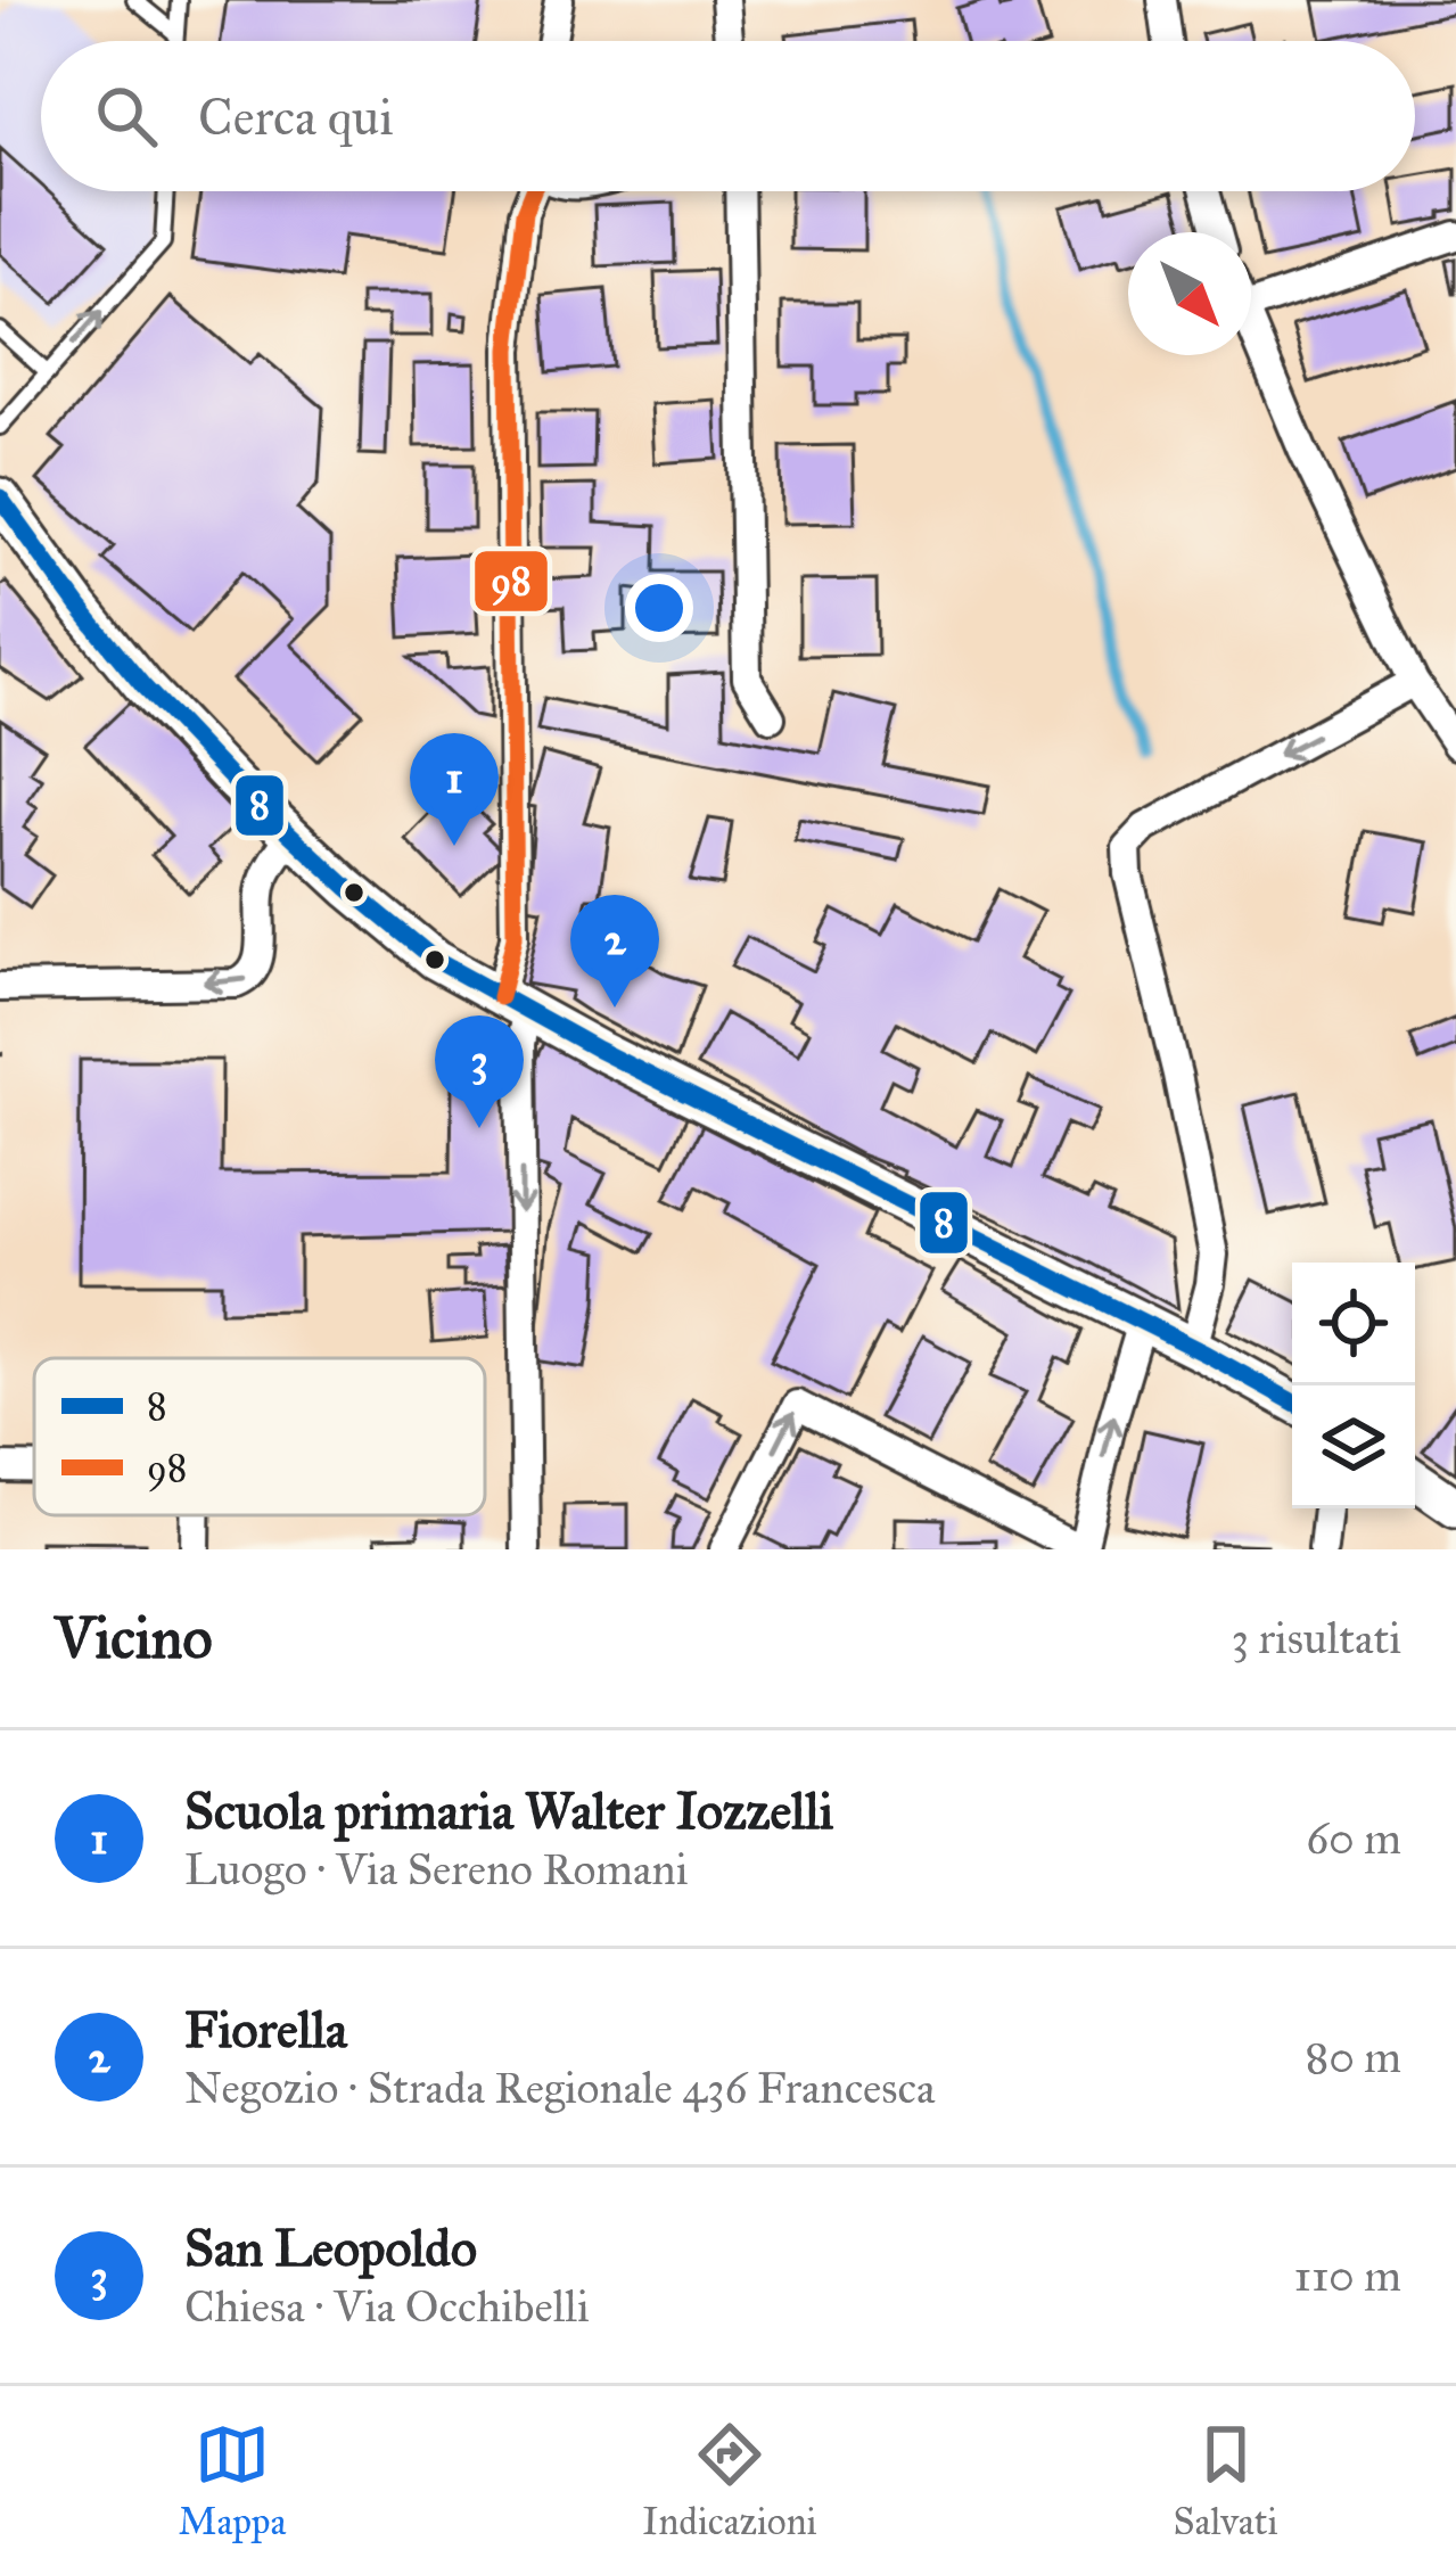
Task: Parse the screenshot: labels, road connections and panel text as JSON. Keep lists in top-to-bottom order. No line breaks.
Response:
{"lines":["transit line 98","transit line 8"],"legend":["8","98"],"north":"bottom right","page":{"search":"Cerca qui","pins":["1","2","3"],"heading":["Vicino","3 risultati"],"list":[{"mark":"1","name":"Scuola primaria Walter Iozzelli","note":"Luogo · Via Sereno Romani","value":"60 m"},{"mark":"2","name":"Fiorella","note":"Negozio · Strada Regionale 436 Francesca","value":"80 m"},{"mark":"3","name":"San Leopoldo","note":"Chiesa · Via Occhibelli","value":"110 m"}],"nav":["Mappa","Indicazioni","Salvati"]}}
